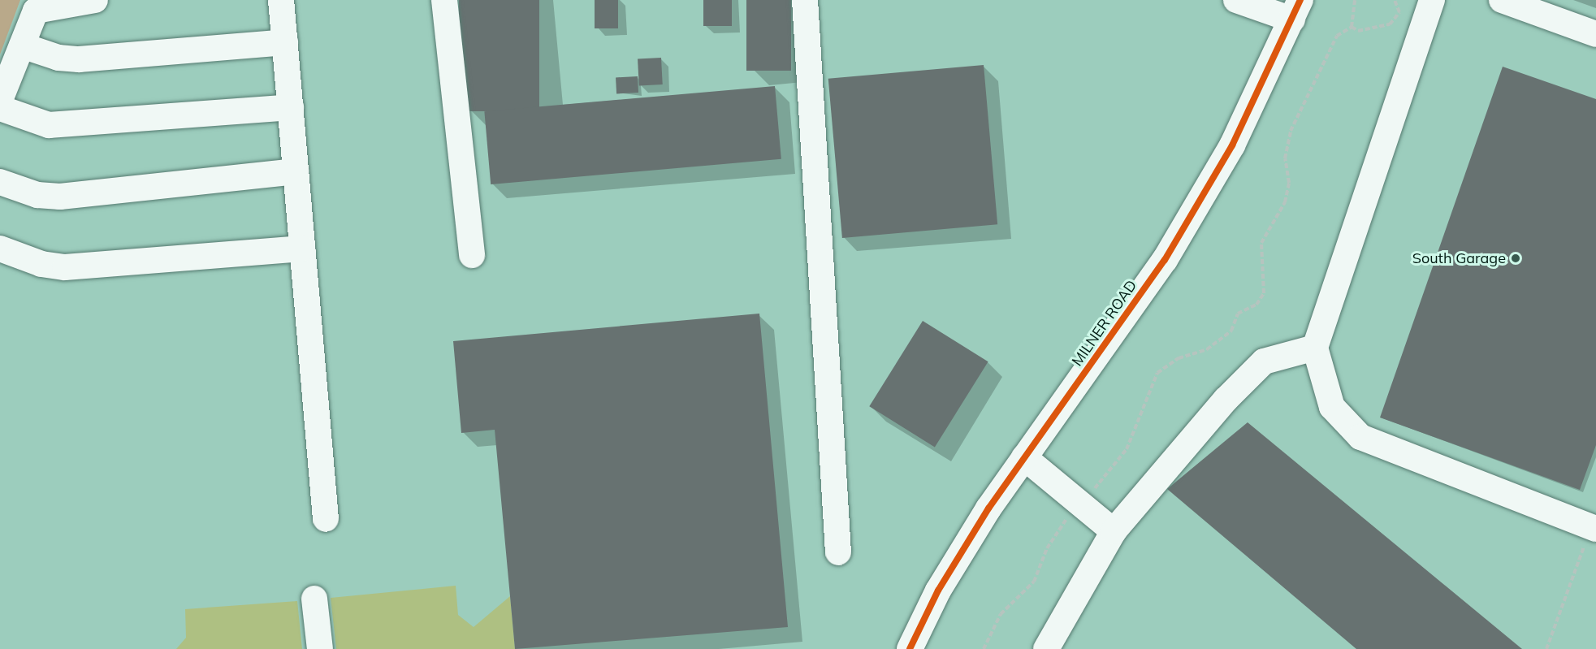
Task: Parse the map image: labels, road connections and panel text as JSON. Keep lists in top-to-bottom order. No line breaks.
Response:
{"streets":{"street":["MILNER ROAD"]},"places":["South Garage"]}
